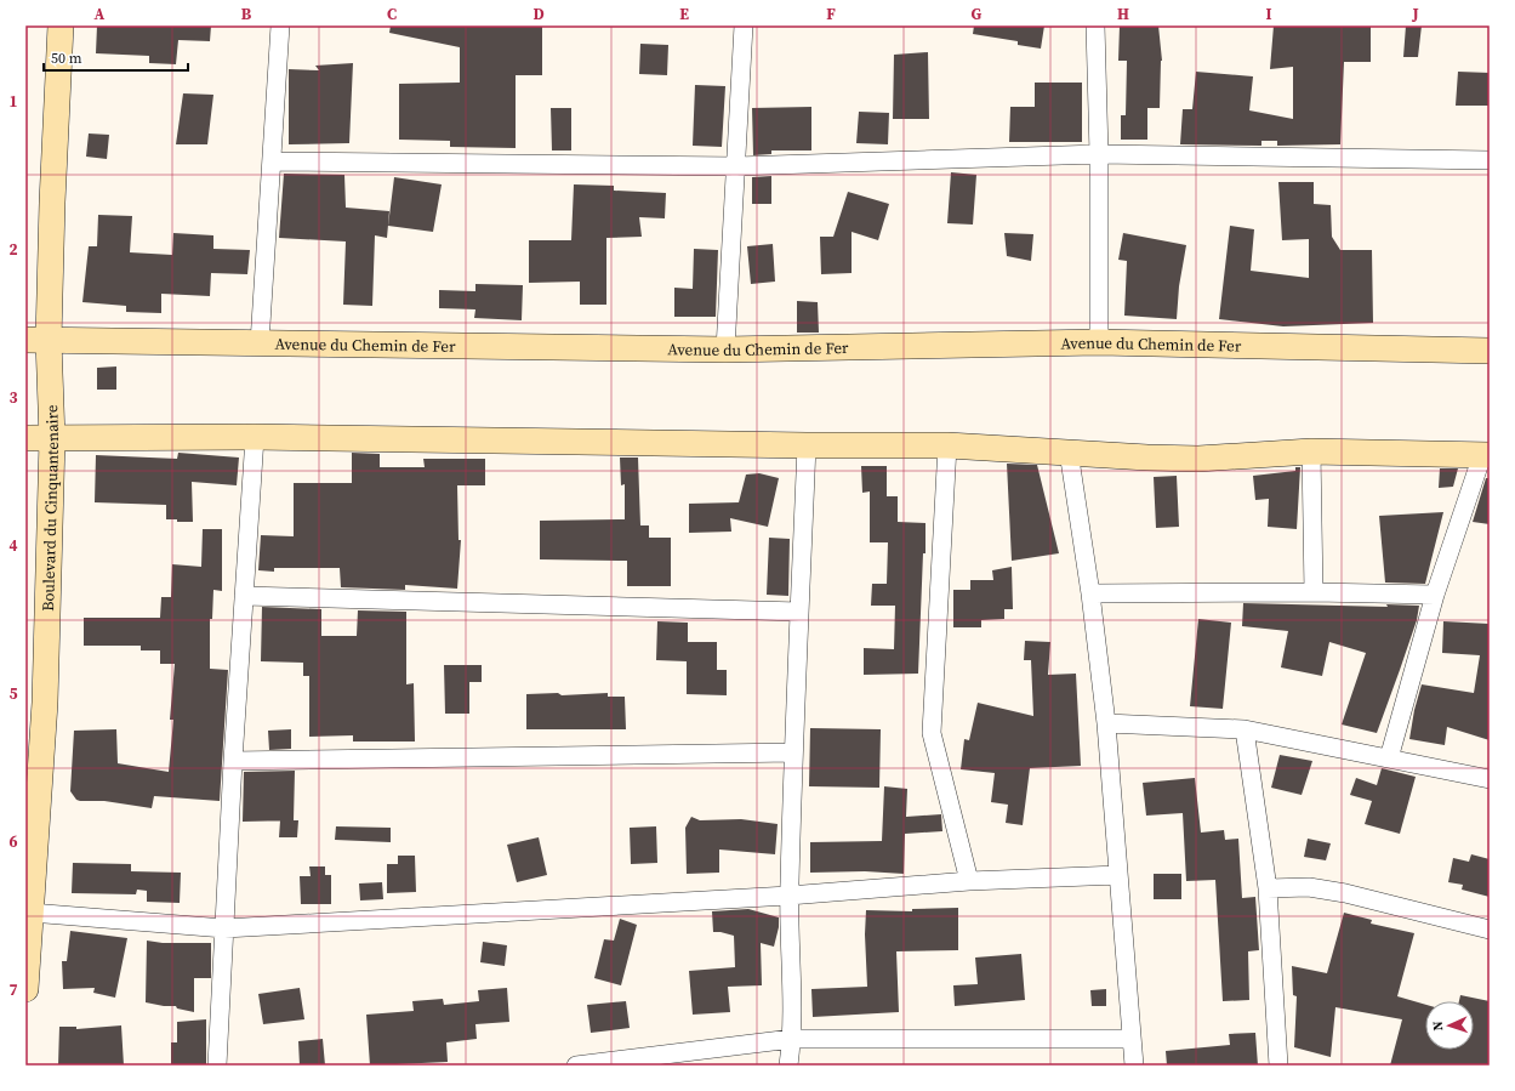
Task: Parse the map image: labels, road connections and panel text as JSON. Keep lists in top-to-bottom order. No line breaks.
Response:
{"streets":{"street":["Avenue du Chemin de Fer","Boulevard du Cinquantenaire"]},"crossings":[["Avenue du Chemin de Fer","Boulevard du Cinquantenaire"]],"scale_bar":"50 m","north":"left","grid":{"columns":["A","B","C","D","E","F","G","H","I","J"],"rows":["1","2","3","4","5","6","7"]}}
